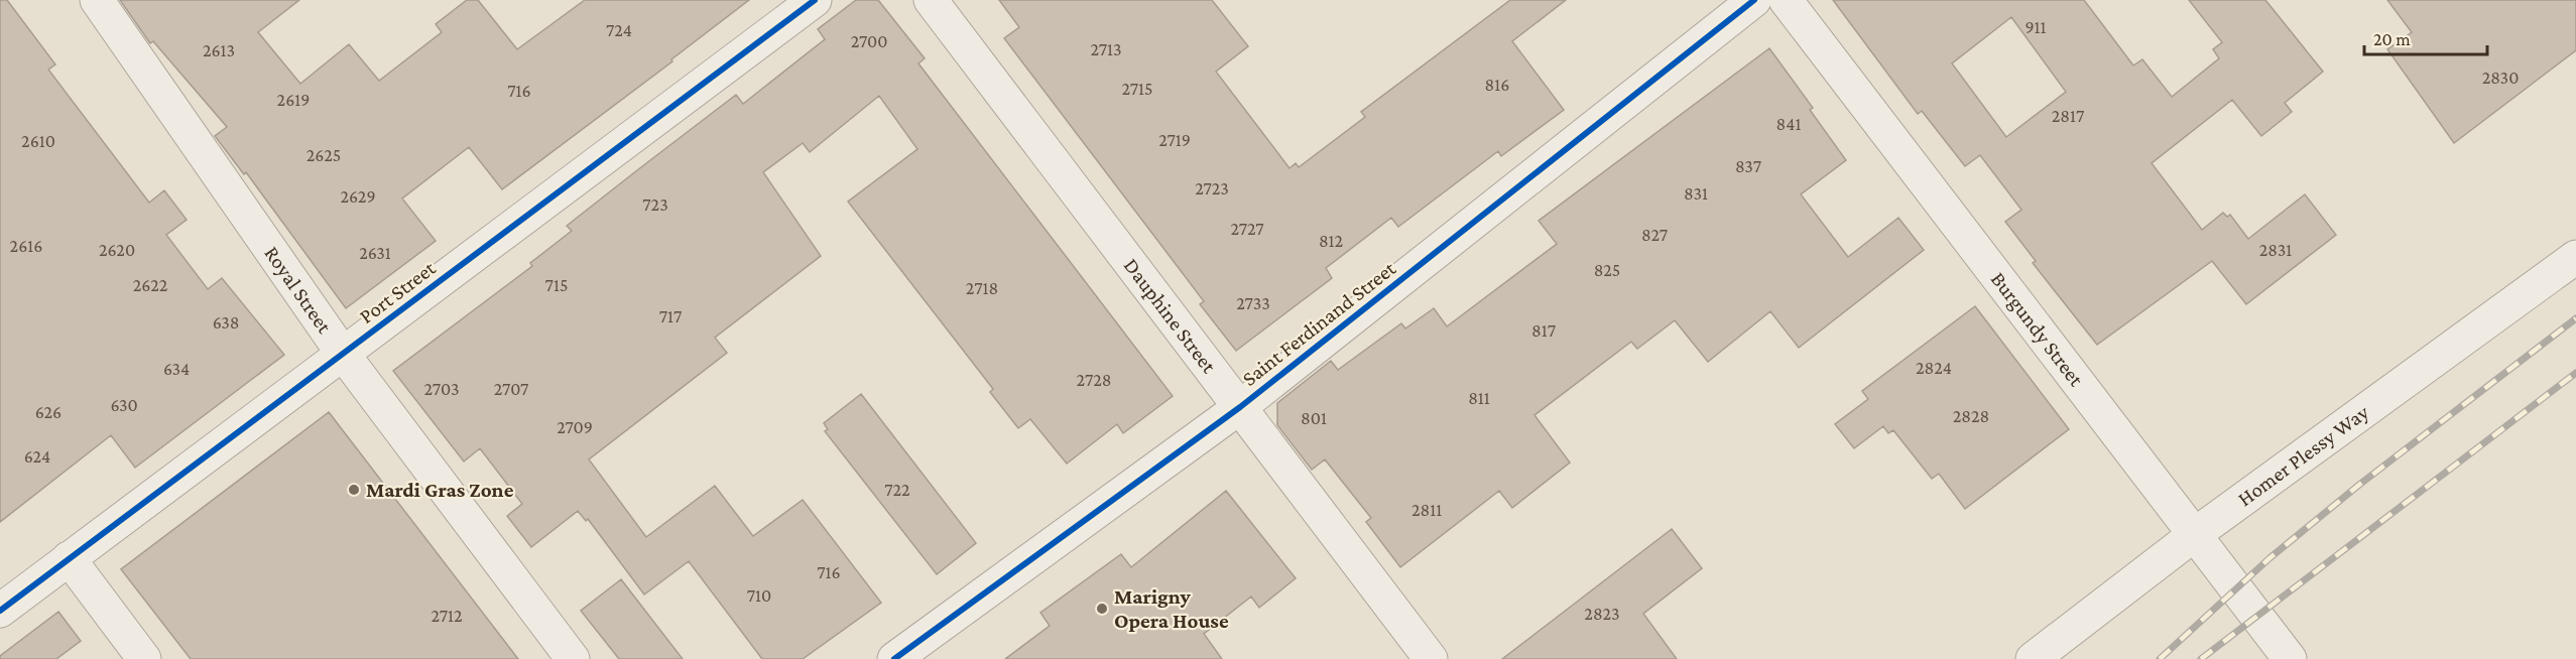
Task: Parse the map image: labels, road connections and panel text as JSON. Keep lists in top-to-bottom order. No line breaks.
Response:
{"streets":{"street":["Royal Street","Port Street","Dauphine Street","Saint Ferdinand Street","Burgundy Street","Homer Plessy Way"]},"crossings":[["Royal Street","Port Street"],["Dauphine Street","Saint Ferdinand Street"],["Burgundy Street","Homer Plessy Way"]],"places":["Mardi Gras Zone","Marigny Opera House"],"house_numbers":["911","724","2700","2713","2613","2830","816","2715","716","2619","2817","841","2719","2610","2625","837","2723","831","2629","723","2727","827","812","2616","2620","2831","2631","825","2622","715","2718","2733","717","638","817","2824","634","2728","2703","2707","811","630","626","2828","801","2709","624","722","2811","716","710","2823","2712"],"scale_bar":"20 m"}
